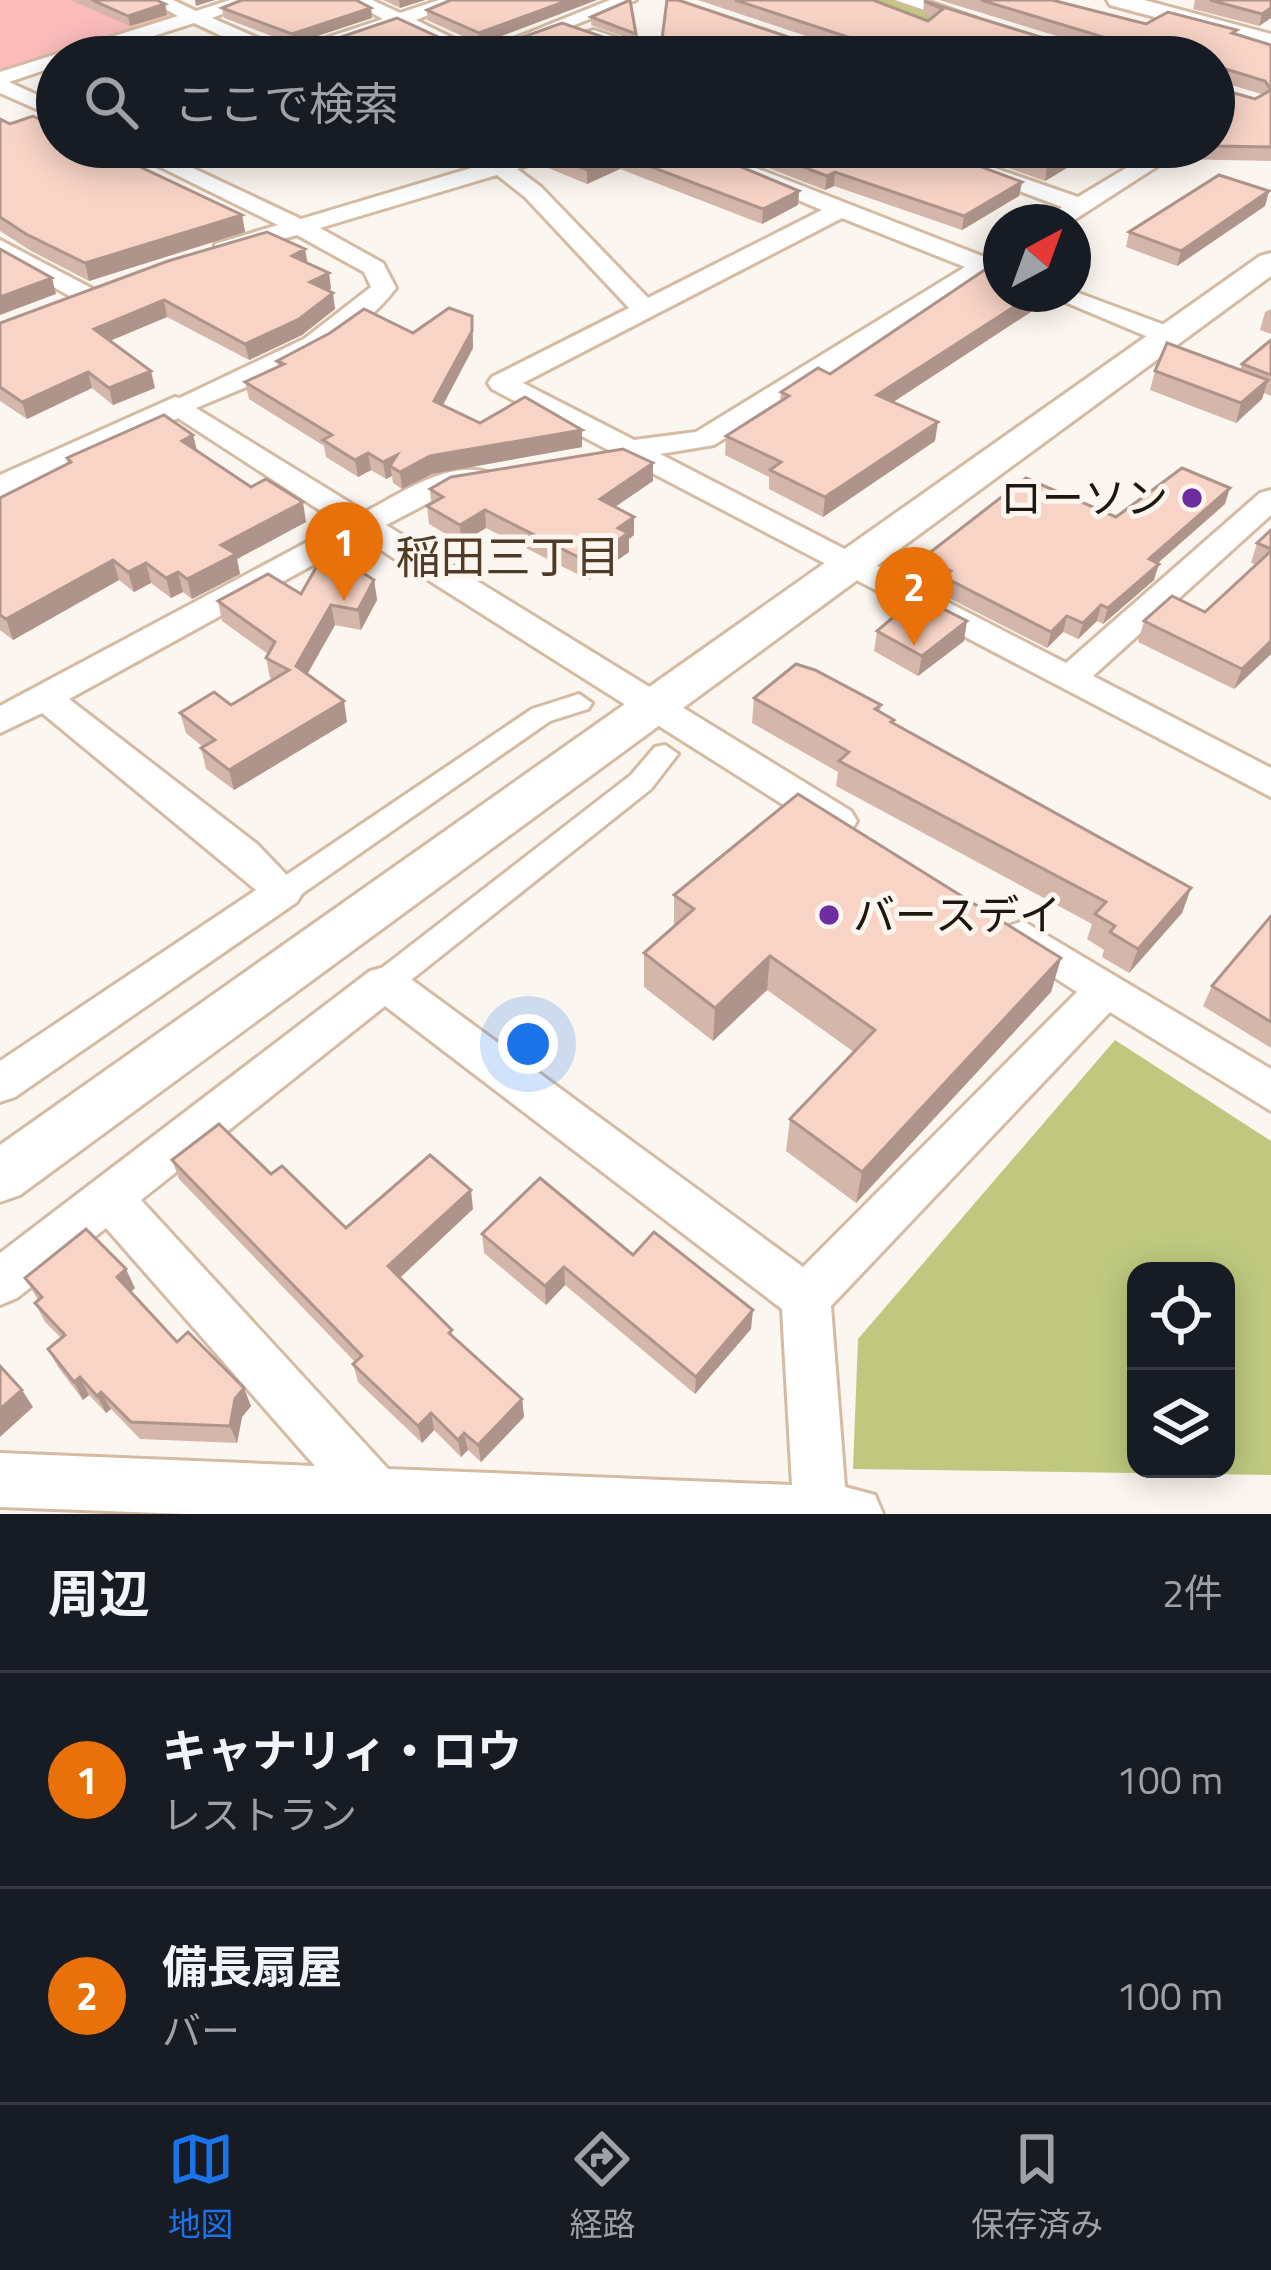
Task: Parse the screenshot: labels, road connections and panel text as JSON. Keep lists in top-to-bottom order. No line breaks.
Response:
{"districts":["稲田三丁目"],"places":["ローソン","バースデイ"],"north":"top right","page":{"search":"ここで検索","pins":["1","2"],"heading":["周辺","2件"],"list":[{"mark":"1","name":"キャナリィ・ロウ","note":"レストラン","value":"100 m"},{"mark":"2","name":"備長扇屋","note":"バー","value":"100 m"}],"nav":["地図","経路","保存済み"]}}
